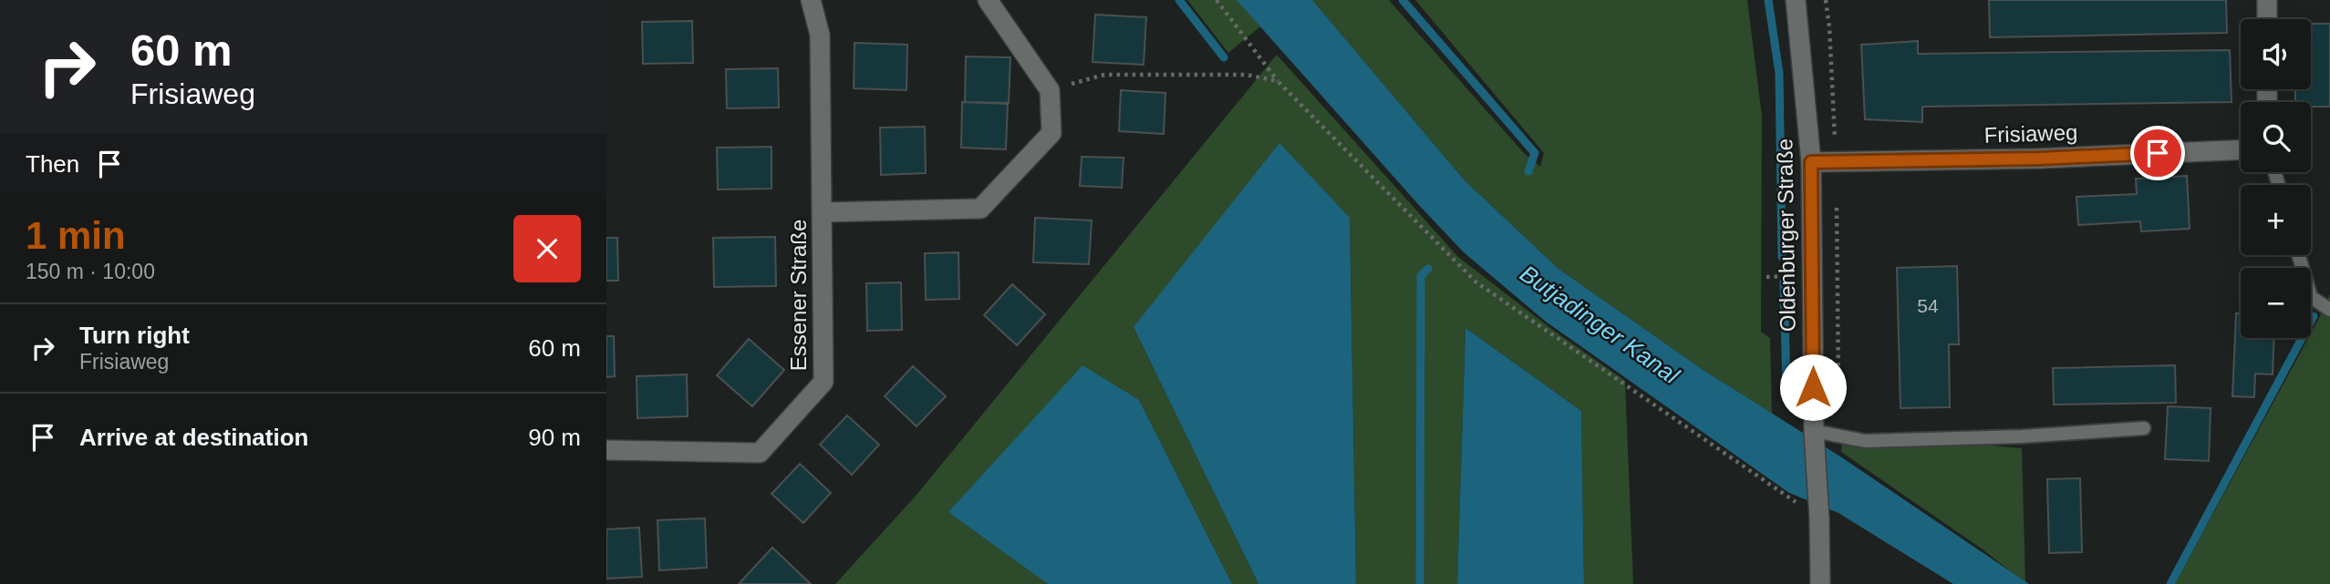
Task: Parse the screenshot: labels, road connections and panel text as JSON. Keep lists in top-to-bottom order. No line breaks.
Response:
{"streets":{"street":["Frisiaweg","Oldenburger Straße","Essener Straße"]},"crossings":[["Frisiaweg","Oldenburger Straße"]],"water":["Butjadinger Kanal"],"house_numbers":["54"],"page":{"turn":["60 m","Frisiaweg"],"map_buttons":["+","−"],"then":"Then","heading":["1 min","150 m · 10:00"],"list":[{"name":"Turn right","note":"Frisiaweg","value":"60 m"},{"name":"Arrive at destination","value":"90 m"}]}}
